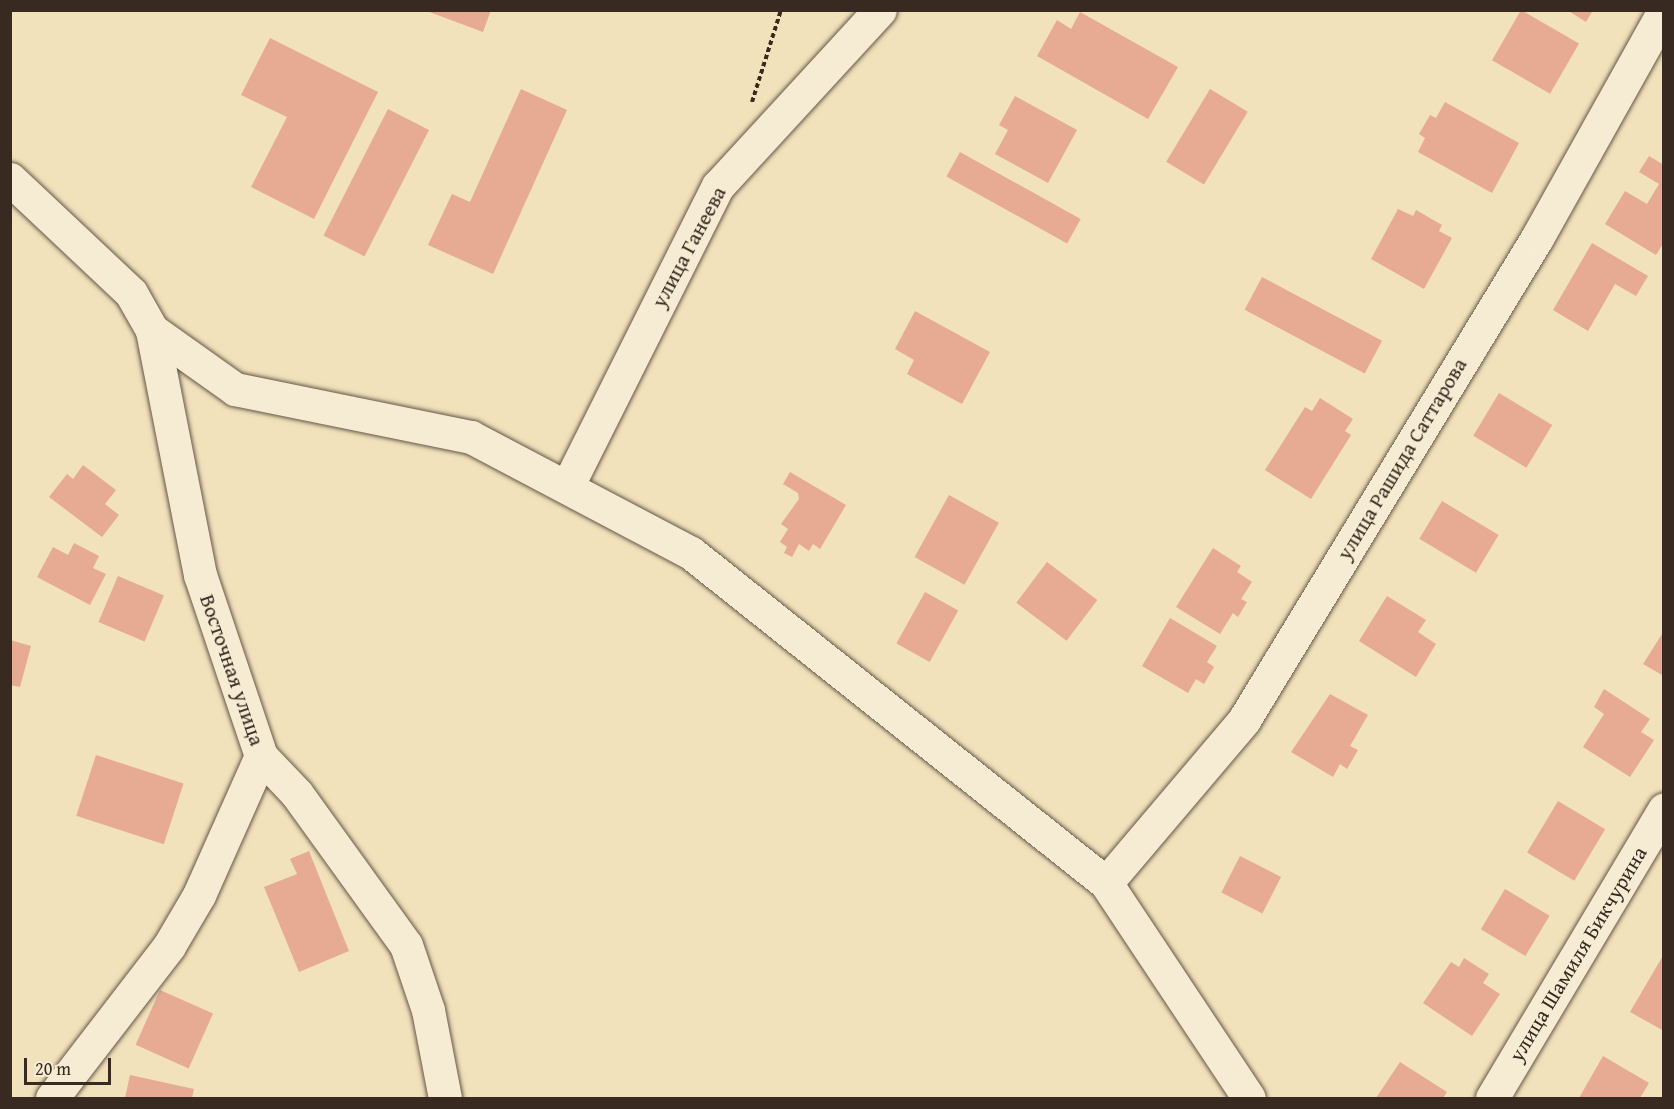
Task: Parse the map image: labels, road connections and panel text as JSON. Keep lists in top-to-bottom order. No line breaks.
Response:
{"streets":{"street":["улица Ганеева","улица Рашида Саттарова","Восточная улица","улица Шамиля Бикчурина"]},"scale_bar":"20 m"}
